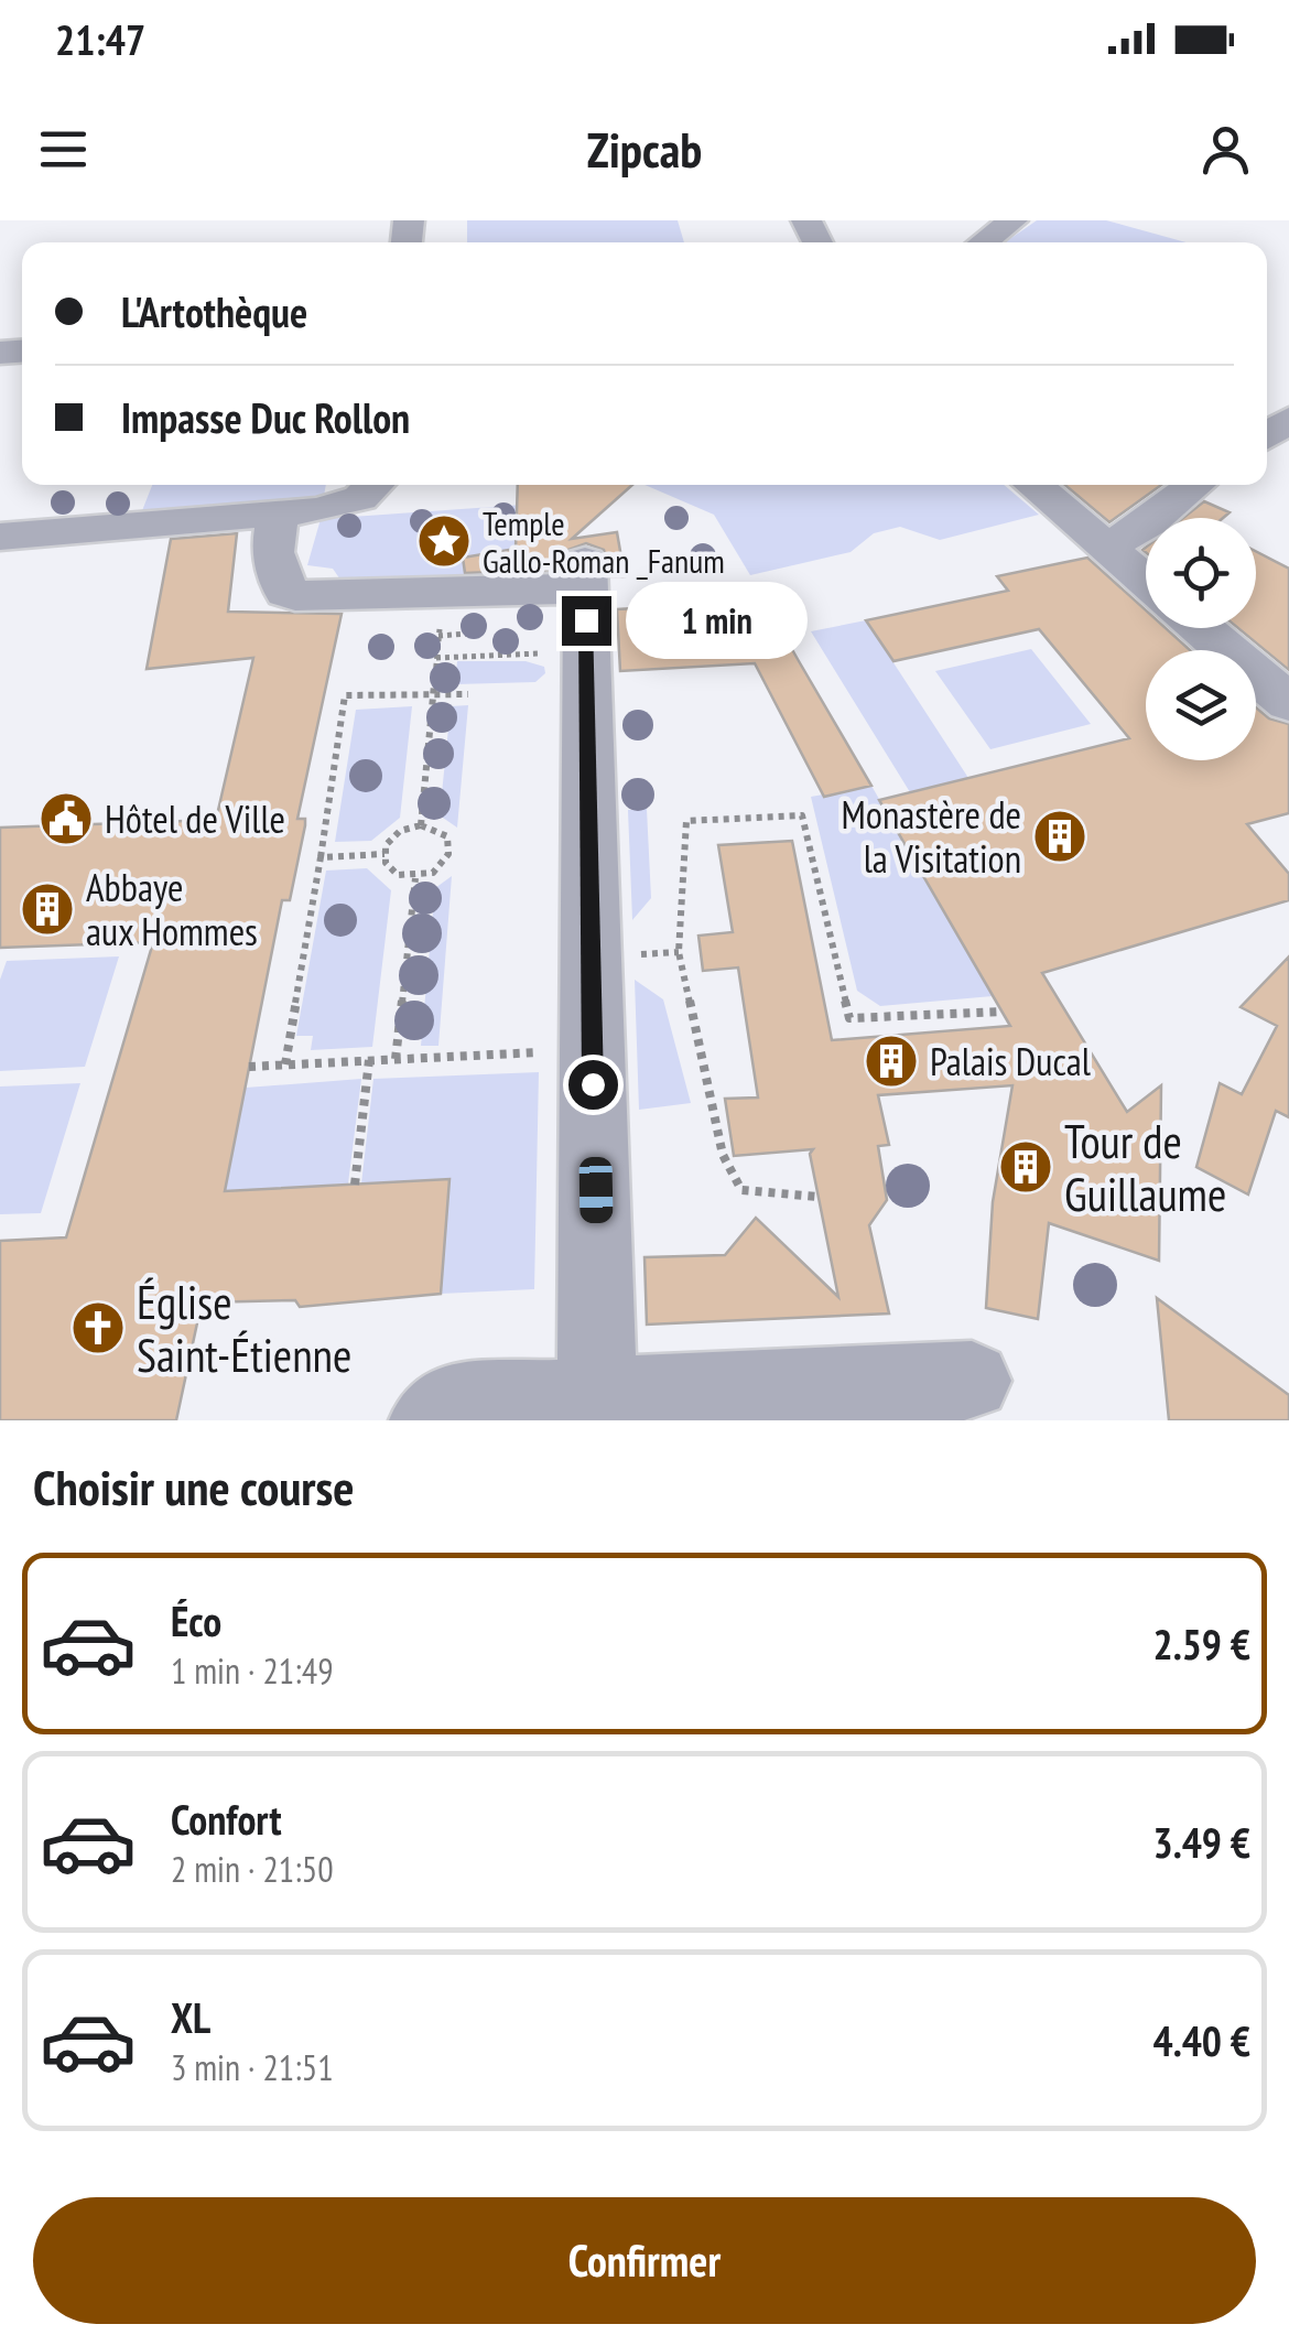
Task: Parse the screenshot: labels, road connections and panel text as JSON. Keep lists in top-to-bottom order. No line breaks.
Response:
{"places":{"place":["Temple Gallo-Roman _Fanum"],"public building":["Hôtel de Ville"],"building":["Monastère de la Visitation","Abbaye aux Hommes","Palais Ducal","Tour de Guillaume"],"church":["Église Saint-Étienne"]},"page":{"status":"21:47","header":"Zipcab","banner":["L'Artothèque","Impasse Duc Rollon"],"bubble":"1 min","heading":"Choisir une course","list":[{"name":"Éco","note":"1 min · 21:49","value":"2.59 €"},{"name":"Confort","note":"2 min · 21:50","value":"3.49 €"},{"name":"XL","note":"3 min · 21:51","value":"4.40 €"}],"buttons":"Confirmer"}}
